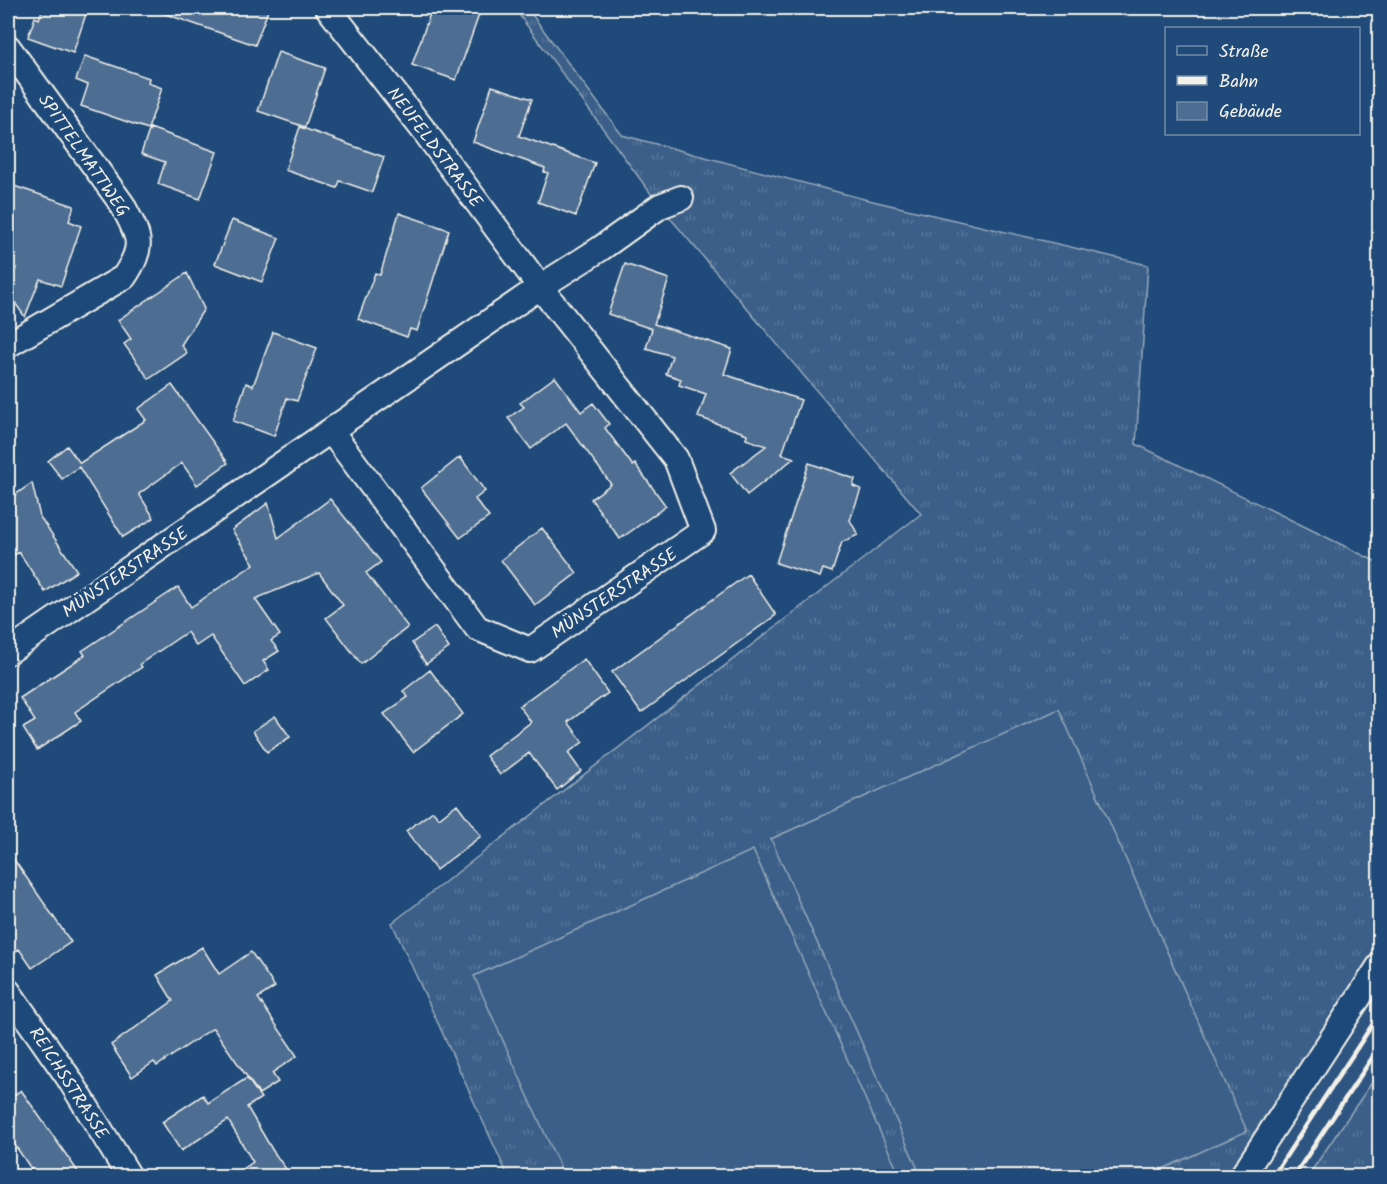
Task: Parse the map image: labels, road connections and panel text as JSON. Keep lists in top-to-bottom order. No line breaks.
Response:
{"streets":{"street":["NEUFELDSTRASSE","SPITTELMATTWEG","MÜNSTERSTRASSE","REICHSSTRASSE"]},"crossings":[["NEUFELDSTRASSE","MÜNSTERSTRASSE"]],"legend":["Straße","Bahn","Gebäude"]}
